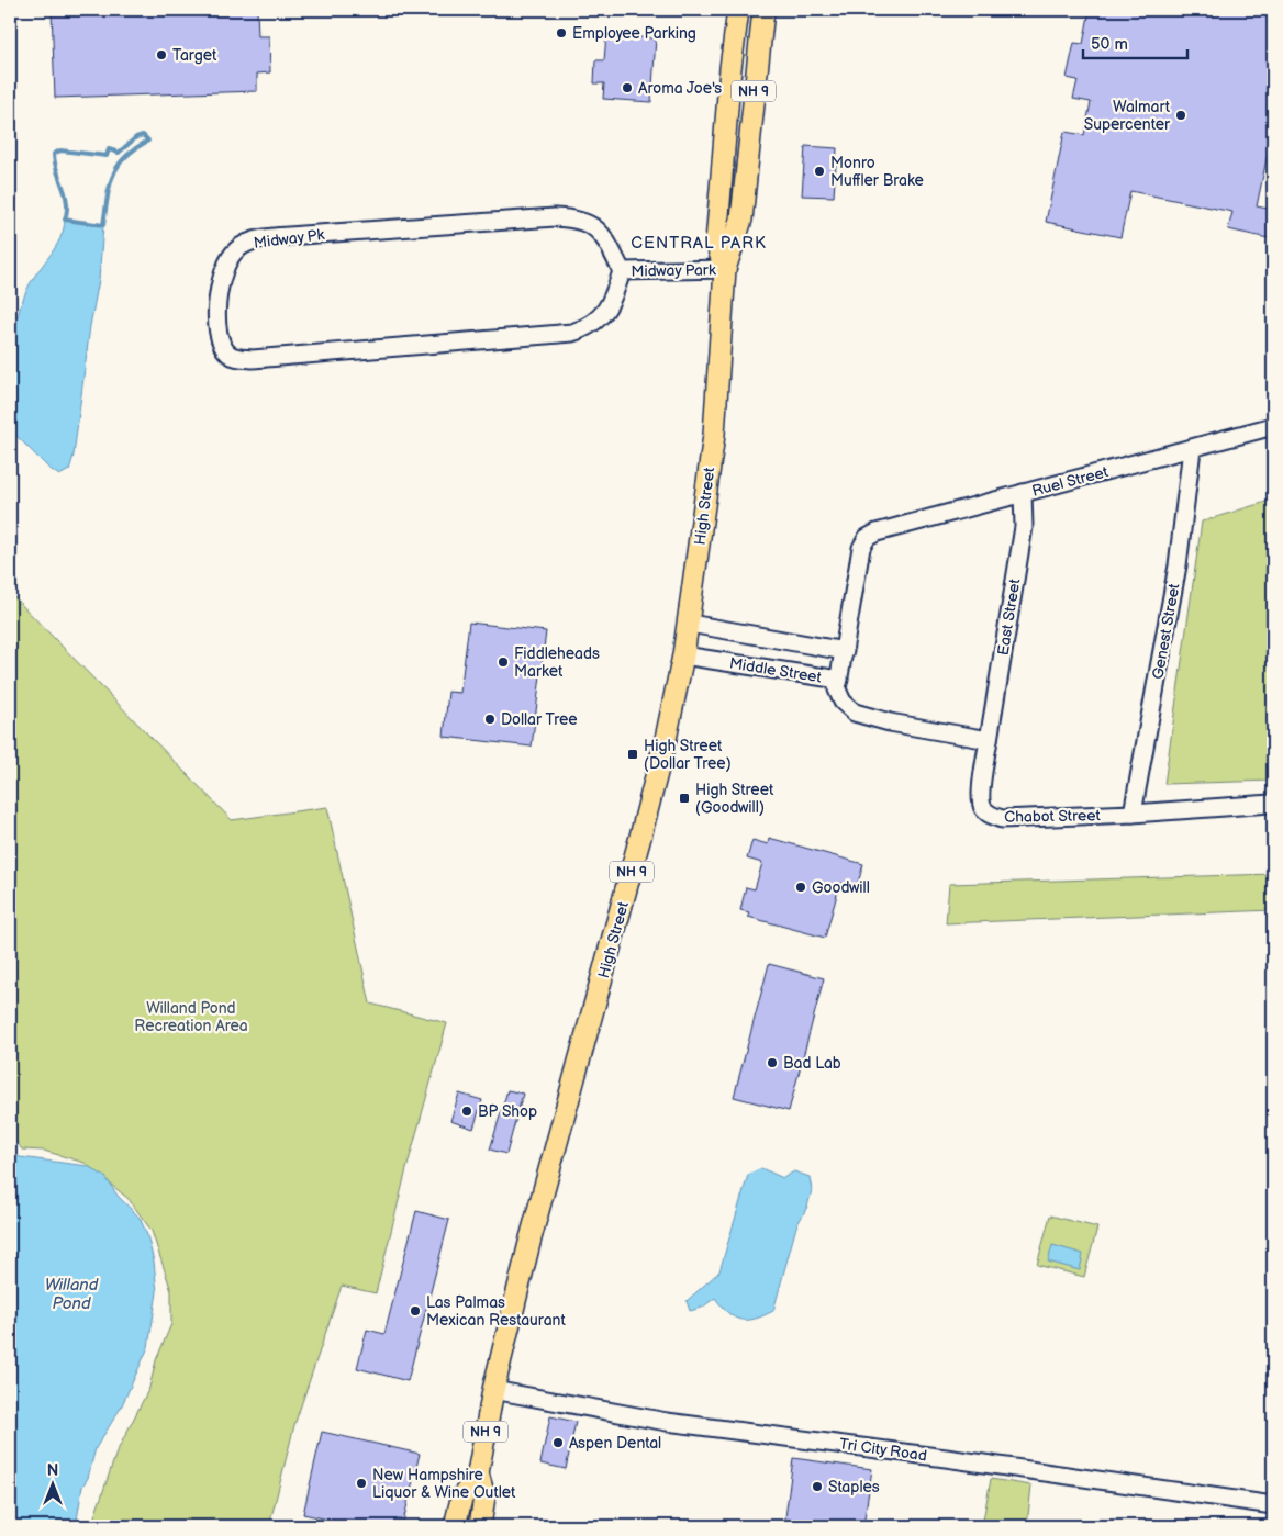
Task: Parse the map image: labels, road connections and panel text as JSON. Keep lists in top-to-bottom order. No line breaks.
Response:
{"streets":{"main road":["NH 9","High Street"],"street":["Midway Pk","Midway Park","Ruel Street","East Street","Genest Street","Middle Street","Chabot Street","Tri City Road"]},"crossings":[["NH 9","High Street"],["Midway Pk","Midway Park"],["Midway Park","High Street"],["Ruel Street","East Street"],["Ruel Street","Genest Street"],["Ruel Street","Middle Street"],["High Street","Middle Street"],["High Street","Tri City Road"],["East Street","Chabot Street"],["Genest Street","Chabot Street"]],"districts":["CENTRAL PARK"],"water":["Willand Pond"],"parks":["Willand Pond Recreation Area"],"places":{"other":["Employee Parking","Target","Aroma Joe's","Walmart Supercenter","Monro Muffler Brake","Fiddleheads Market","Dollar Tree","Goodwill","Bad Lab","BP Shop","Las Palmas Mexican Restaurant","Aspen Dental","New Hampshire Liquor & Wine Outlet","Staples"],"transit":["High Street (Dollar Tree)","High Street (Goodwill)"]},"scale_bar":"50 m","north":"top"}
